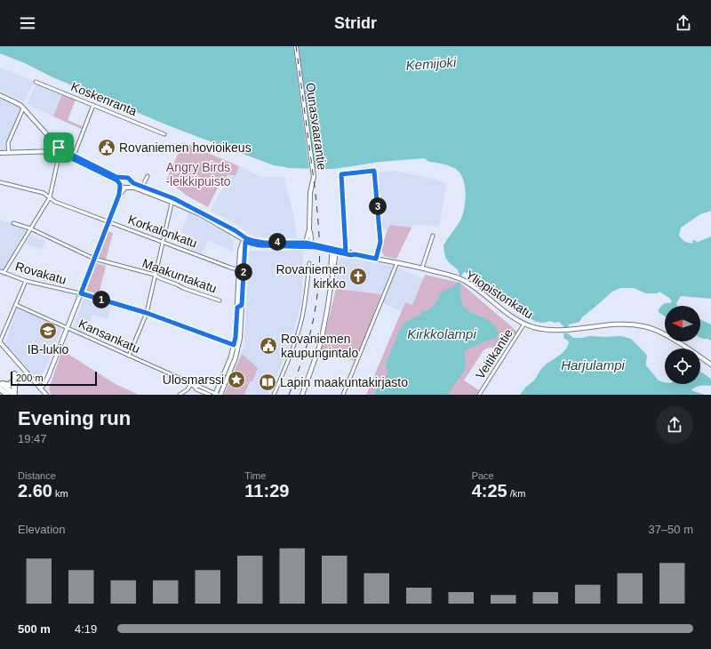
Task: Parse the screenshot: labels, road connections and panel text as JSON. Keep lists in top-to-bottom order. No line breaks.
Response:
{"streets":{"street":["Koskenranta","Ounasvaarantie","Korkalonkatu","Rovakatu","Maakuntakatu","Yliopistonkatu","Kansankatu","Veitikantie"]},"crossings":[["Ounasvaarantie","Yliopistonkatu"],["Yliopistonkatu","Veitikantie"]],"water":["Kemijoki","Kirkkolampi","Harjulampi"],"parks":["Angry Birds -leikkipuisto"],"places":{"public building":["Rovaniemen hovioikeus","Rovaniemen kaupungintalo"],"church":["Rovaniemen kirkko"],"school or university":["IB-lukio"],"place":["Ulosmarssi"],"library":["Lapin maakuntakirjasto"]},"scale_bar":"200 m","north":"left","page":{"header":"Stridr","pins":["3","4","2","1"],"scale":"200 m","heading":["Evening run","19:47"],"stats":[["Distance","2.60 km"],["Time","11:29"],["Pace","4:25 /km"]],"chart":["Elevation","37–50 m"],"list":[{"name":"500 m","note":"4:19"}]}}
